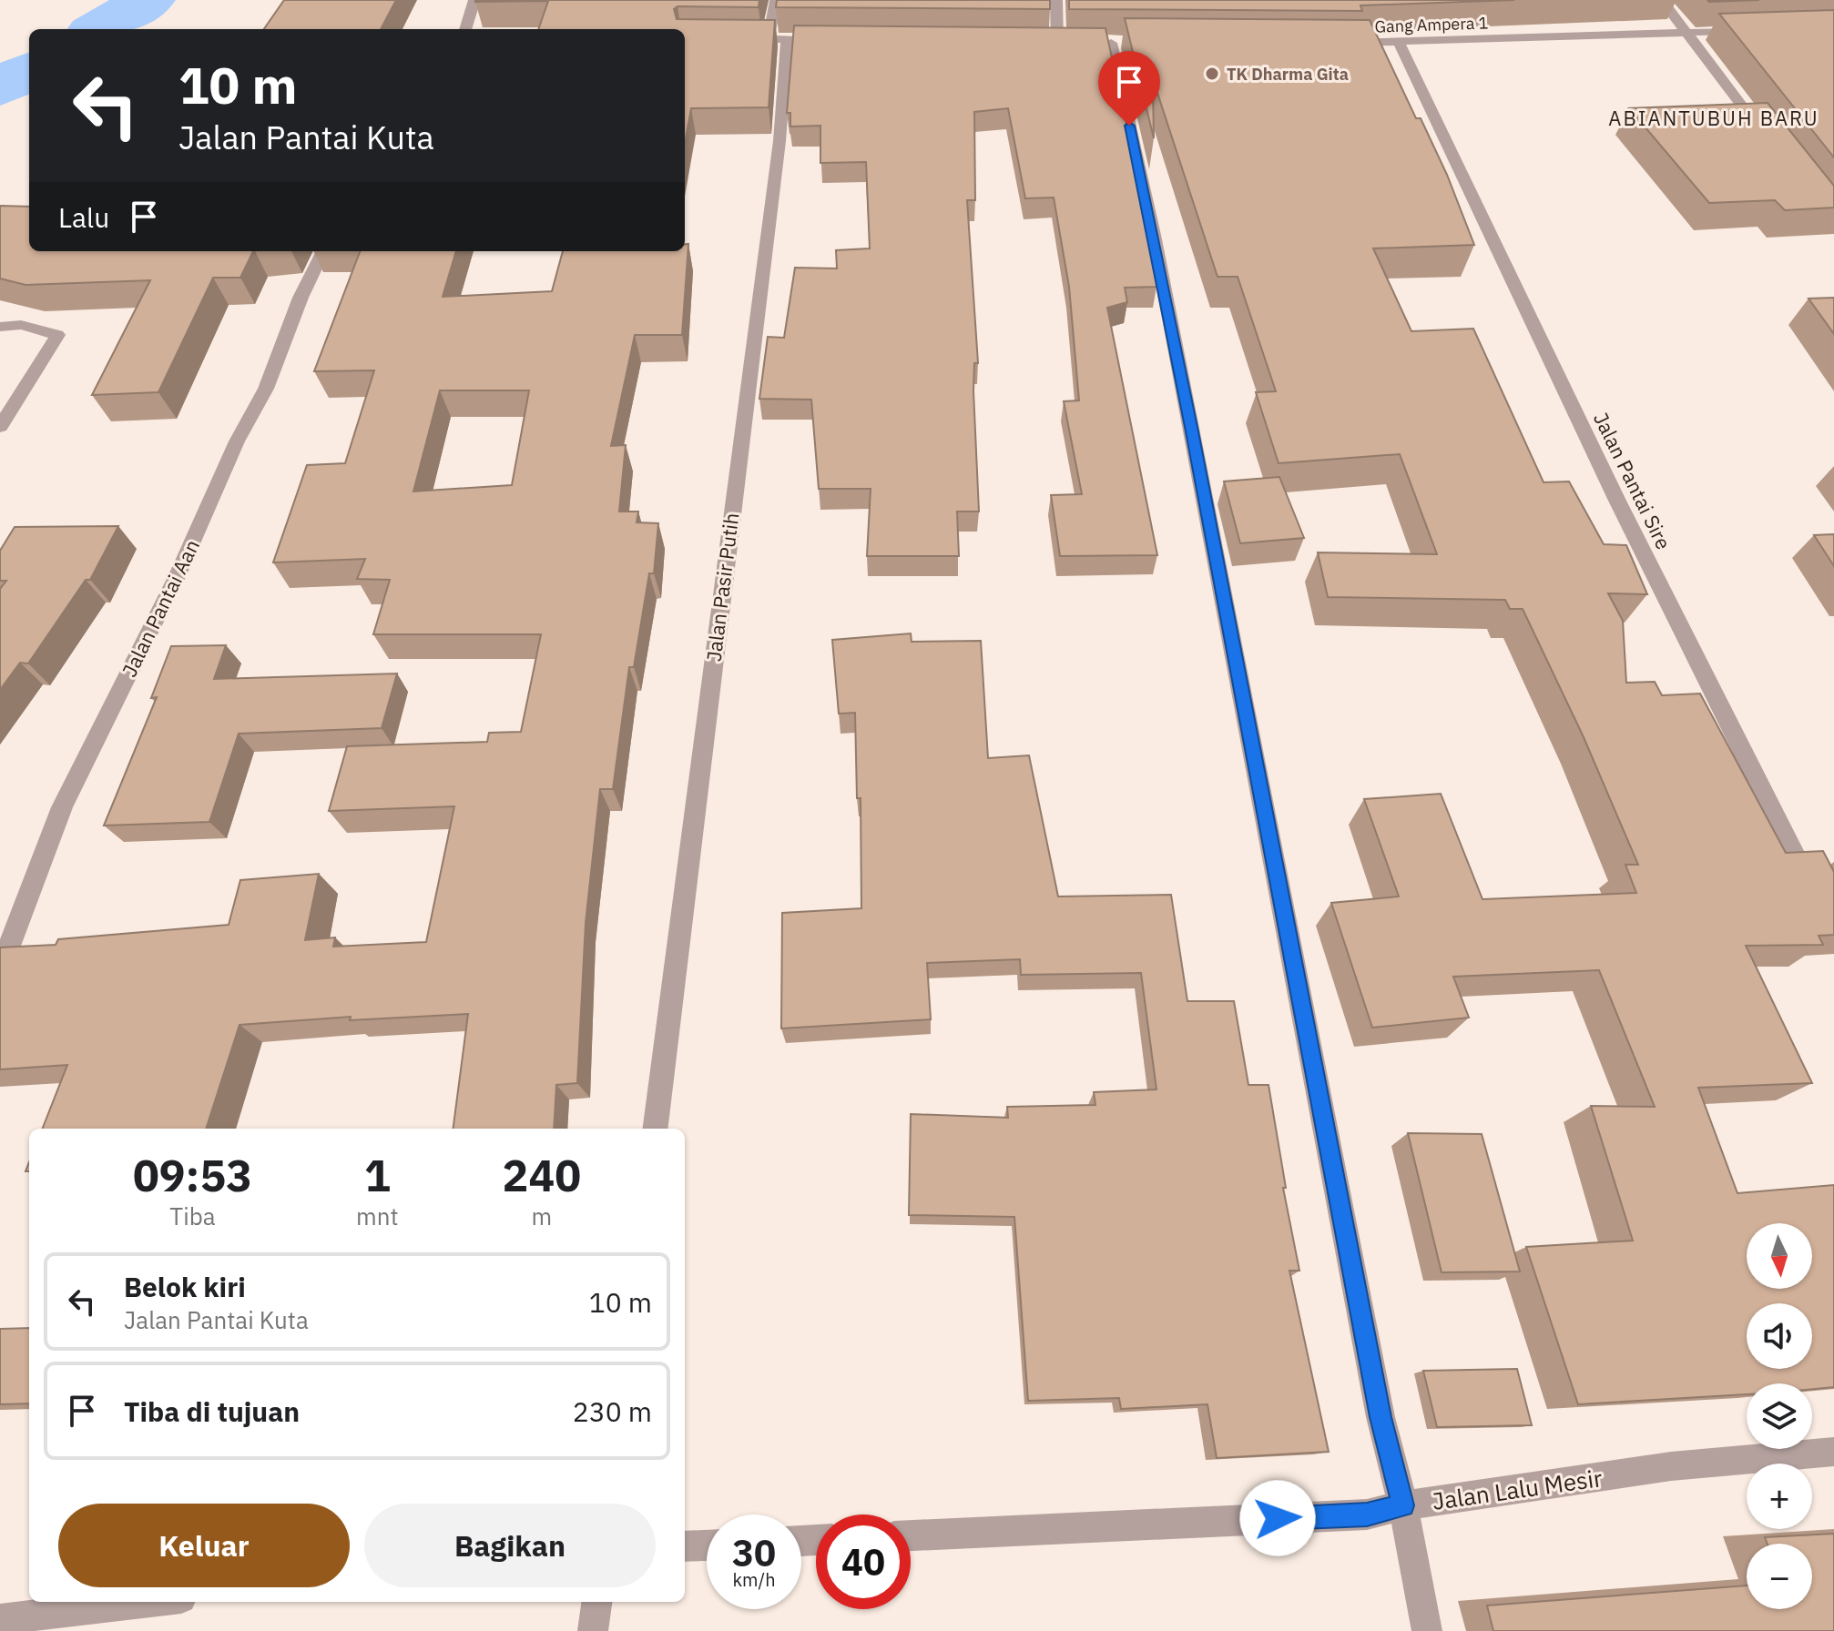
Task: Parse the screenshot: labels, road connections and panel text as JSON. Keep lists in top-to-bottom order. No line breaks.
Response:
{"streets":{"street":["Gang Ampera 1","Jalan Pantai Sire","Jalan Pasir Putih","Jalan Pantai Aan","Jalan Lalu Mesir"]},"crossings":[["Gang Ampera 1","Jalan Pantai Sire"]],"districts":["ABIANTUBUH BARU"],"places":["TK Dharma Gita"],"north":"bottom","page":{"turn":["10 m","Jalan Pantai Kuta"],"then":"Lalu","eta":["09:53","Tiba","1","mnt","240","m"],"map_buttons":["+","−"],"list":[{"name":"Belok kiri","note":"Jalan Pantai Kuta","value":"10 m"},{"name":"Tiba di tujuan","value":"230 m"}],"buttons":["Keluar","Bagikan"],"speed":"30 km/h","limit":"40"}}
